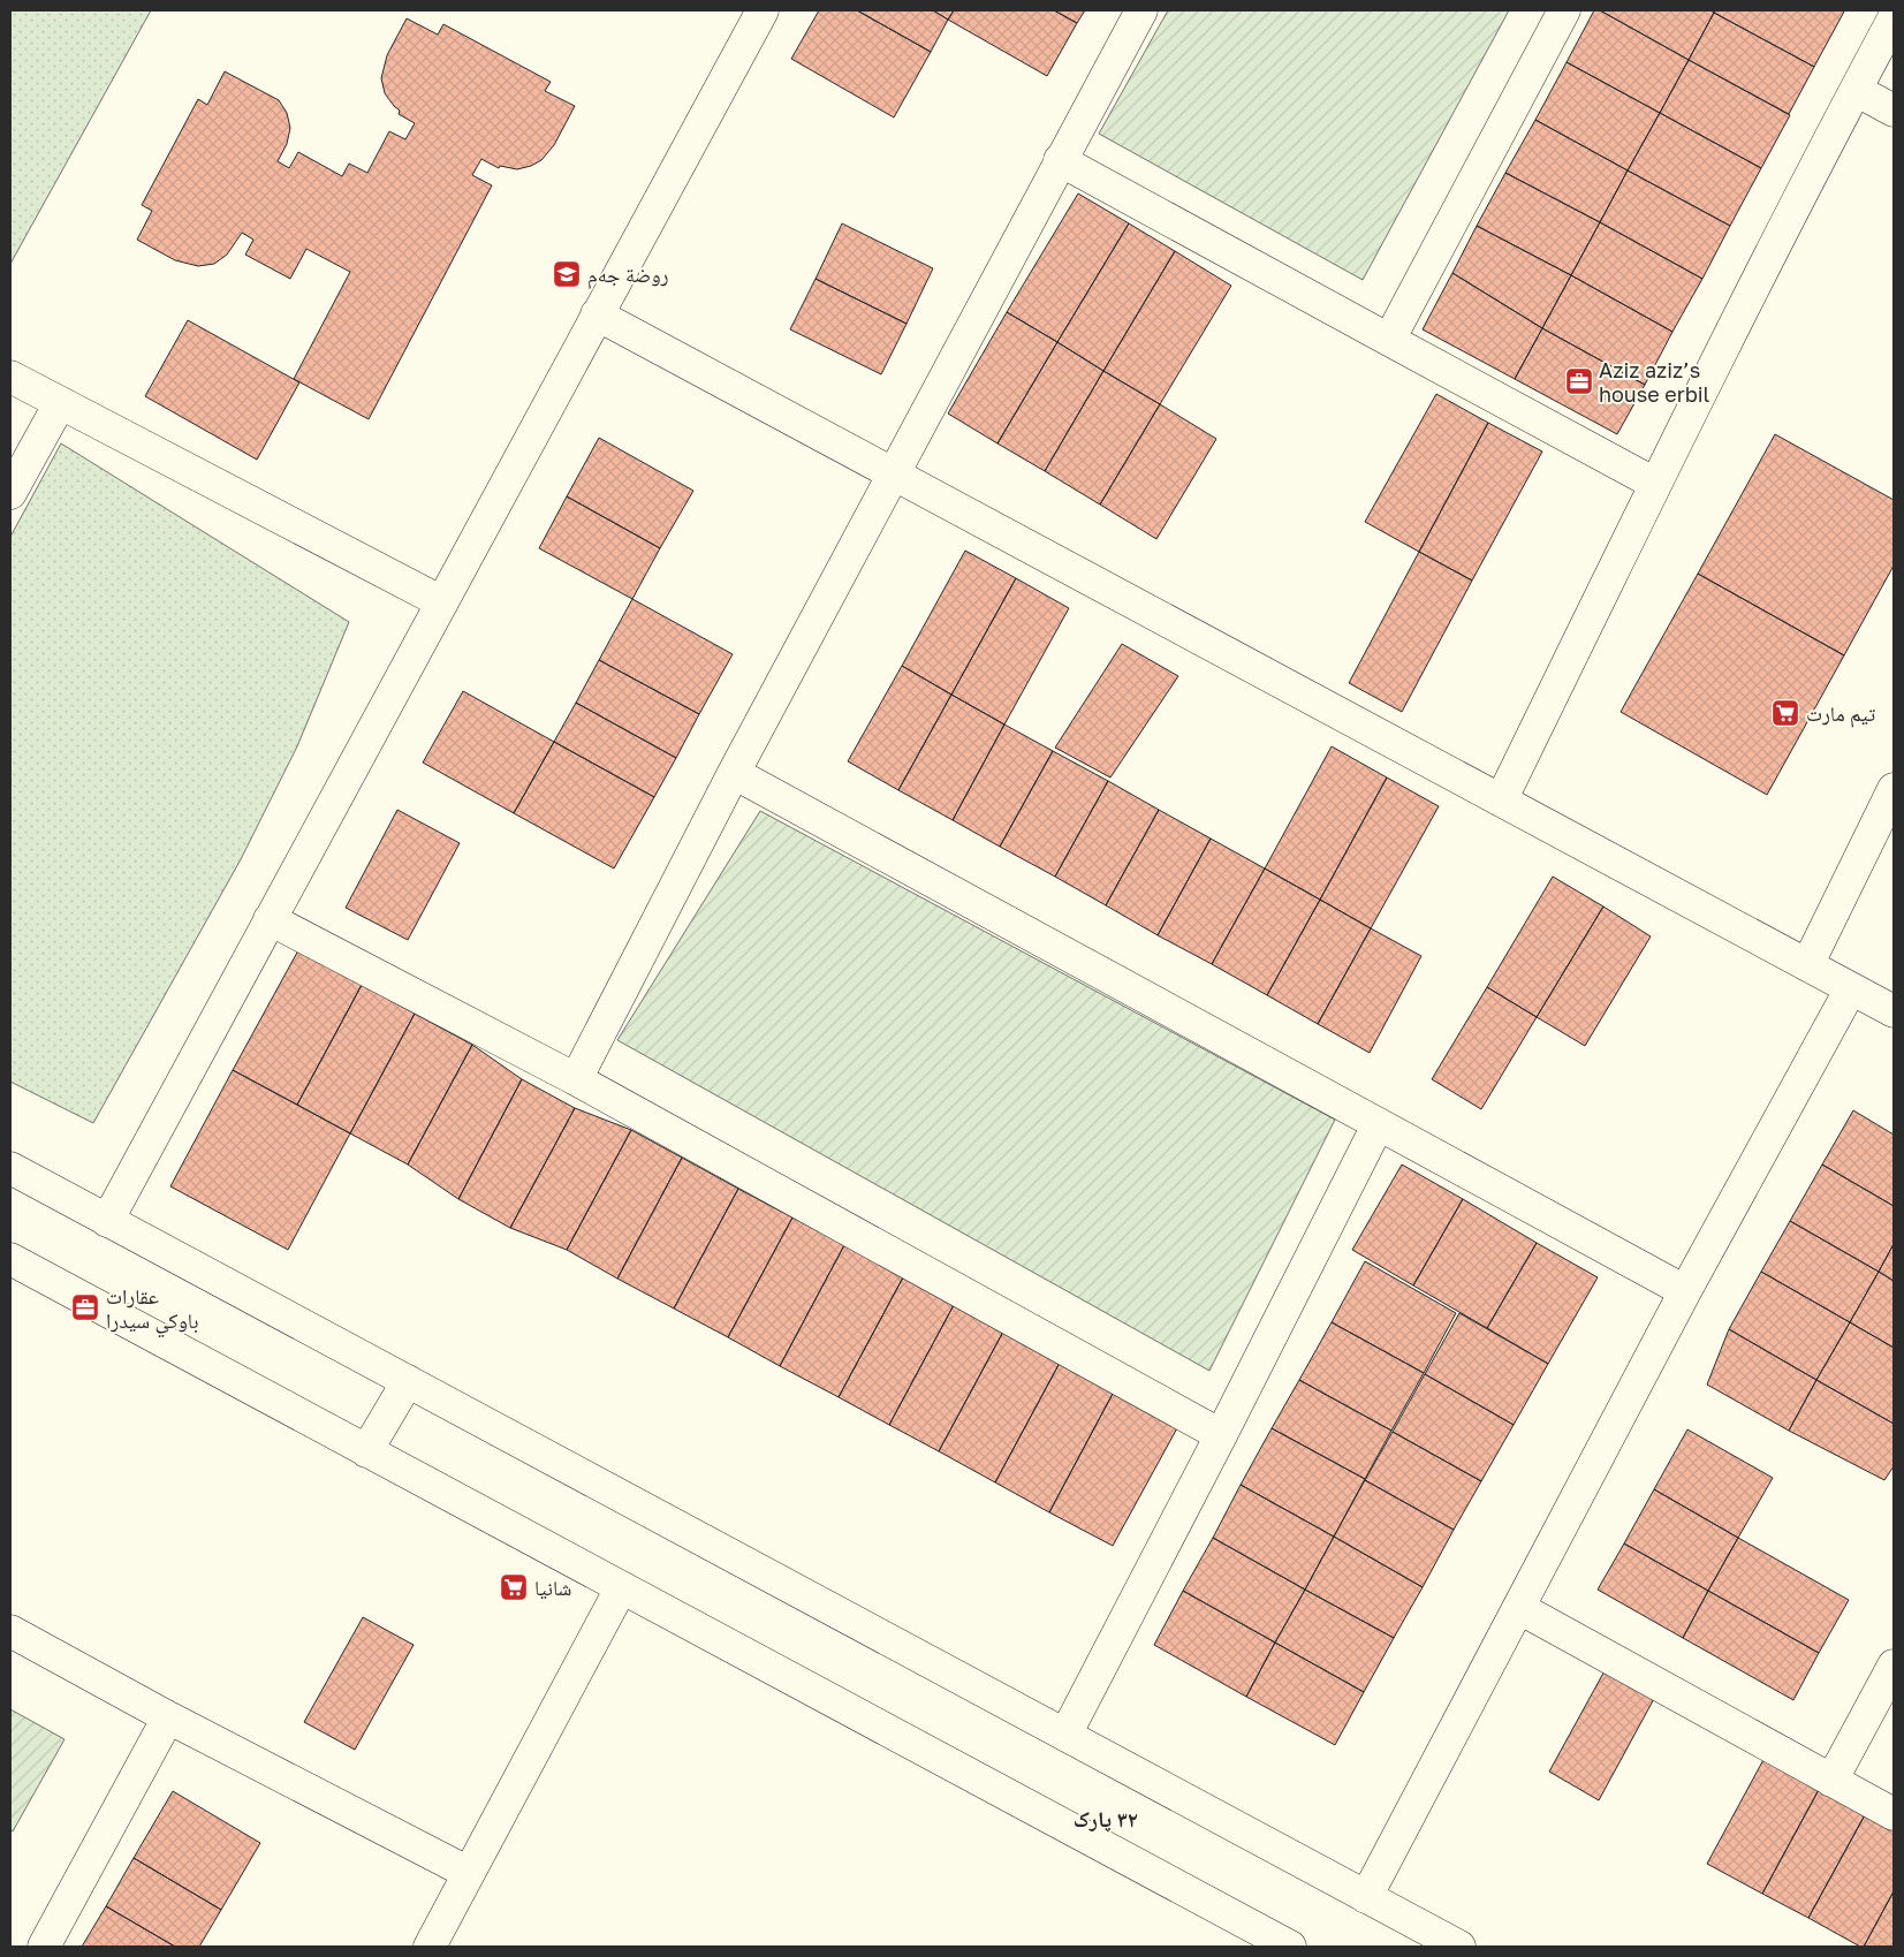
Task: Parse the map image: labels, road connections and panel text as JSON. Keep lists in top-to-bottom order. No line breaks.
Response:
{"districts":["٣٢ پارک"],"places":{"school or university":["روضة جەم"],"office":["Aziz aziz’s house erbil","عقارات باوكي سيدرا"],"supermarket":["تيم مارت","شانيا"]}}
